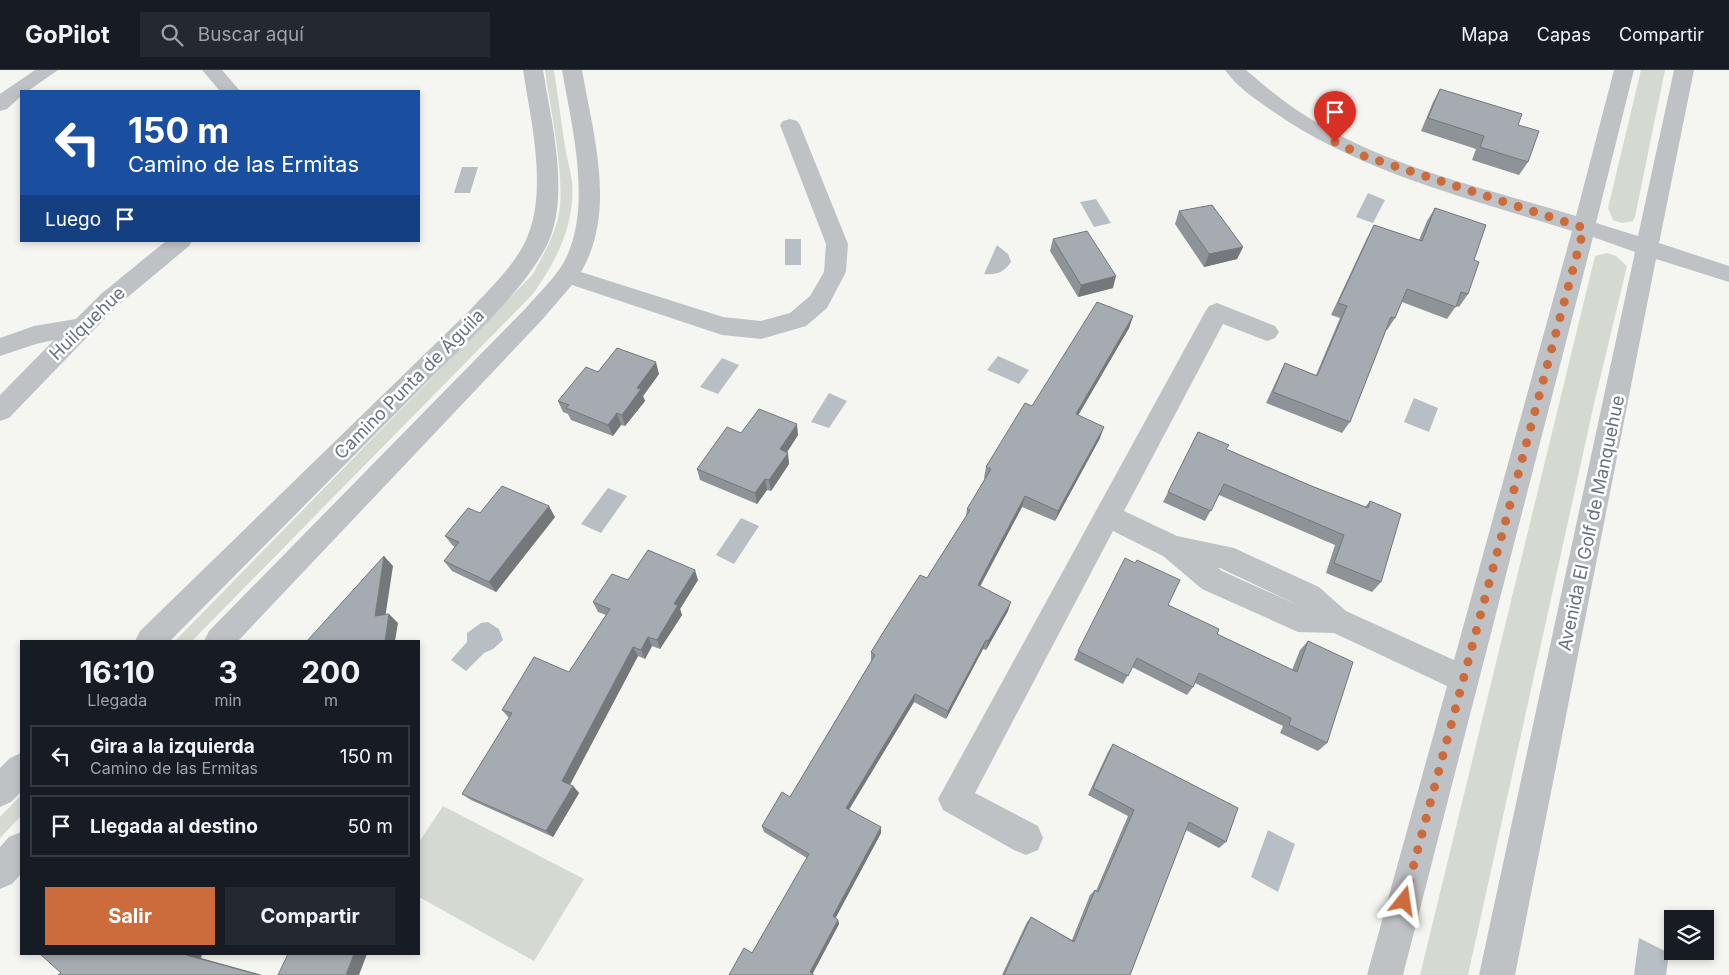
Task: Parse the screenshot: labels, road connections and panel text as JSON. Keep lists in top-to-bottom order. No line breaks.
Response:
{"streets":{"street":["Huilquehue","Camino Punta de Águila","Avenida El Golf de Manquehue"]},"page":{"header":"GoPilot","search":"Buscar aquí","nav":["Mapa","Capas","Compartir"],"turn":["150 m","Camino de las Ermitas"],"then":"Luego","eta":["16:10","Llegada","3","min","200","m"],"list":[{"name":"Gira a la izquierda","note":"Camino de las Ermitas","value":"150 m"},{"name":"Llegada al destino","value":"50 m"}],"buttons":["Salir","Compartir"]}}
